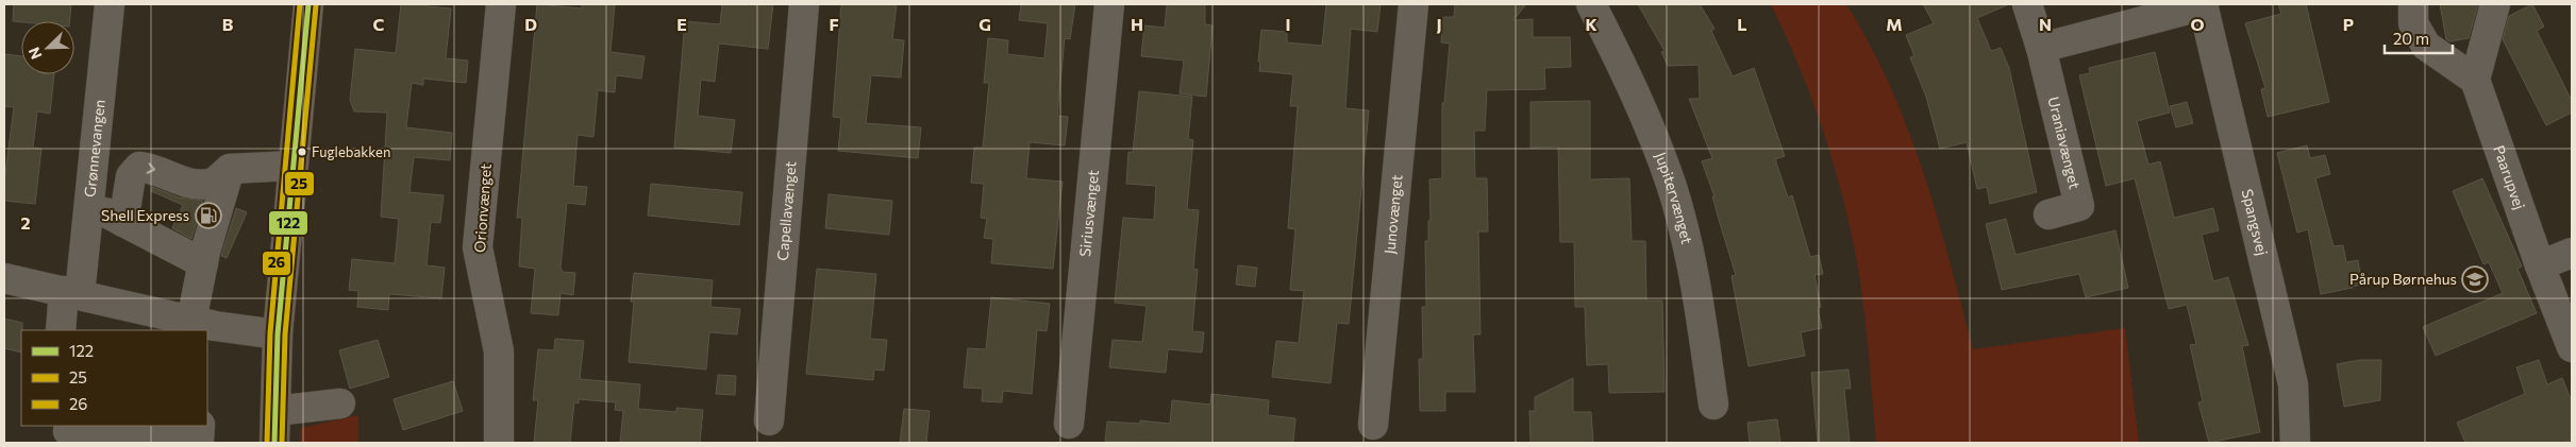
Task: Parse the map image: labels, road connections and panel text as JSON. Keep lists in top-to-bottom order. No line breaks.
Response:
{"streets":{"street":["Uraniavænget","Grønnevangen","Paarupvej","Jupitervænget","Orionvænget","Capellavænget","Siriusvænget","Junovænget","Spangsvej"]},"places":{"other":["Fuglebakken"],"fuel station":["Shell Express"],"school or university":["Pårup Børnehus"]},"lines":["transit line 122","transit line 26","transit line 25"],"legend":["122","25","26"],"scale_bar":"20 m","north":"bottom left","grid":{"columns":["B","C","D","E","F","G","H","I","J","K","L","M","N","O","P"],"rows":["2"]}}
